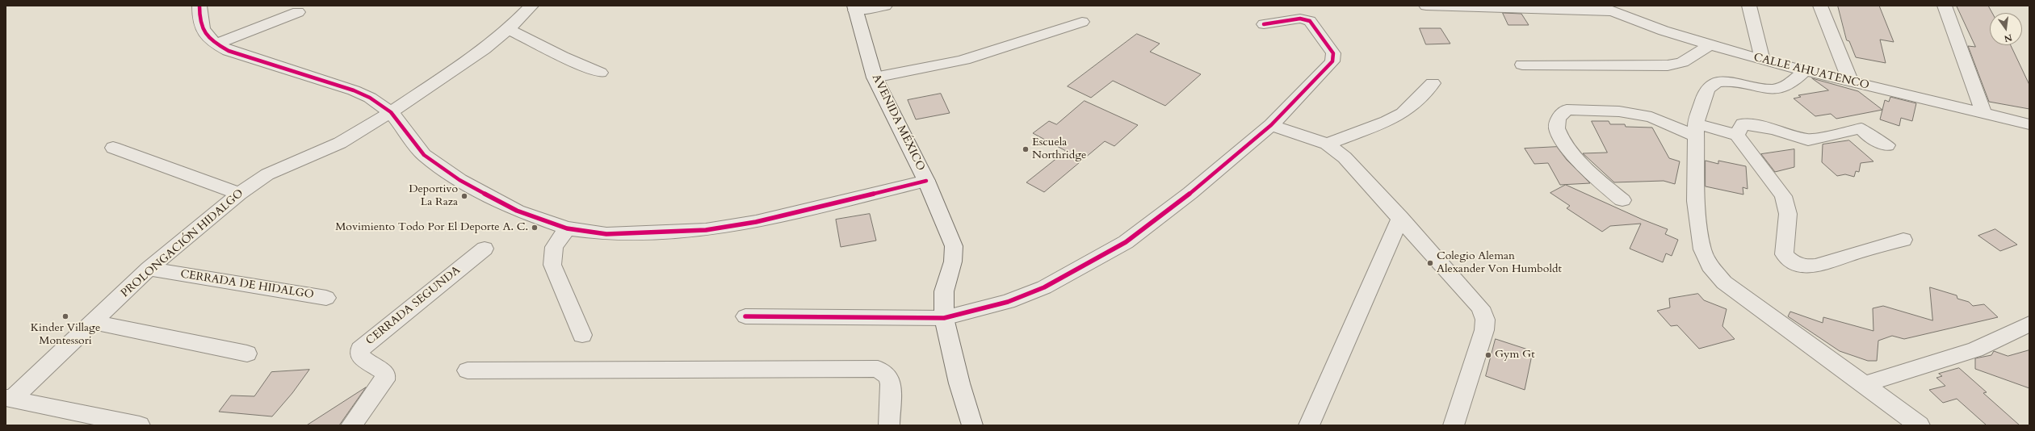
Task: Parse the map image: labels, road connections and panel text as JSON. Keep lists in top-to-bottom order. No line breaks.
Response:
{"streets":{"street":["CALLE AHUATENCO","AVENIDA MÉXICO","PROLONGACIÓN HIDALGO","CERRADA DE HIDALGO","CERRADA SEGUNDA"]},"crossings":[["PROLONGACIÓN HIDALGO","CERRADA DE HIDALGO"]],"places":["Escuela Northridge","Deportivo La Raza","Movimiento Todo Por El Deporte A. C.","Colegio Aleman Alexander Von Humboldt","Kinder Village Montessori","Gym Gt"],"north":"bottom"}
